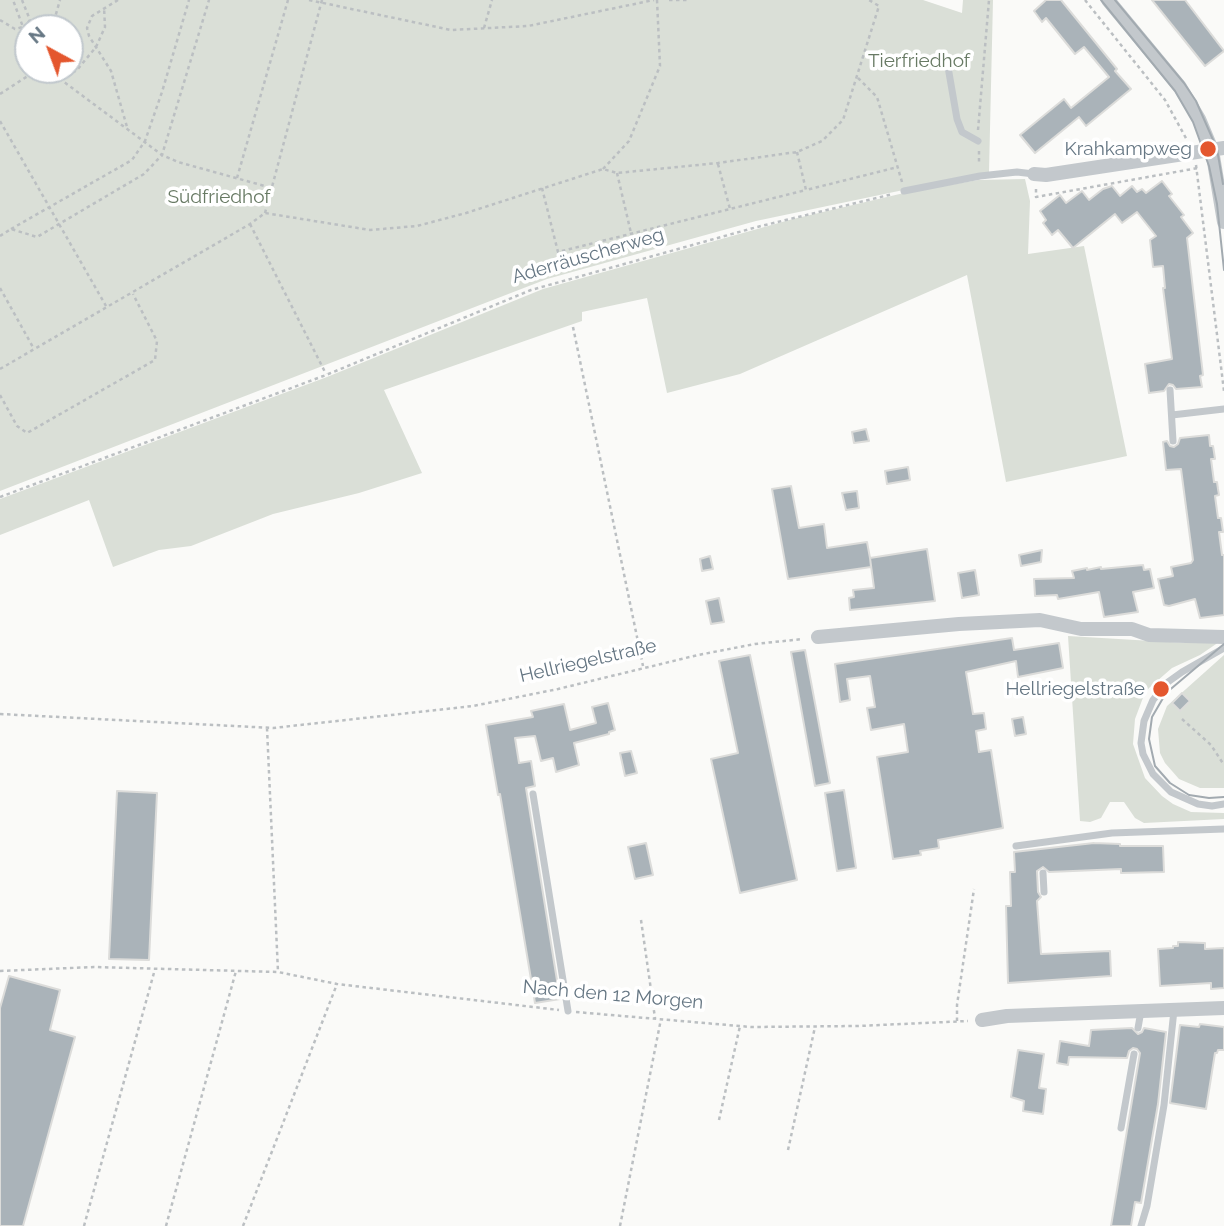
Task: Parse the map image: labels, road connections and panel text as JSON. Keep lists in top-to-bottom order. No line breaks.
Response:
{"streets":{"path":["Aderräuscherweg","Hellriegelstraße","Nach den 12 Morgen"]},"parks":["Tierfriedhof","Südfriedhof"],"places":["Krahkampweg","Hellriegelstraße"],"north":"top left"}
